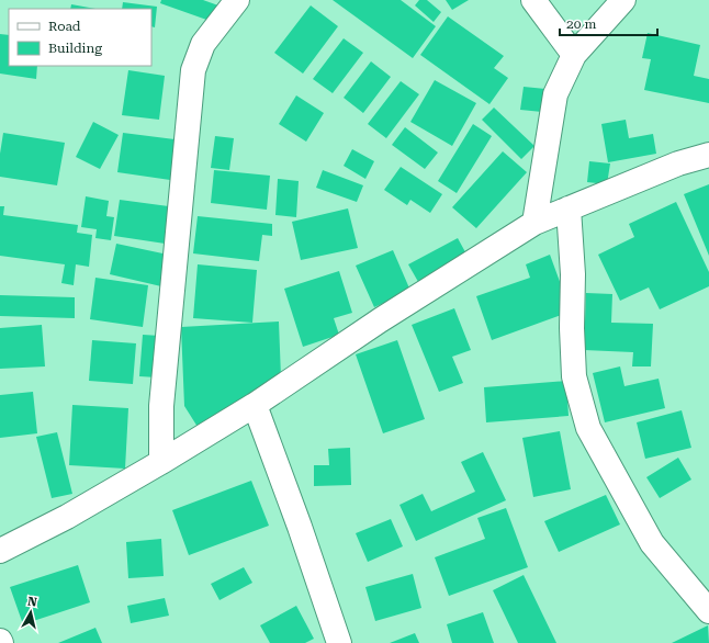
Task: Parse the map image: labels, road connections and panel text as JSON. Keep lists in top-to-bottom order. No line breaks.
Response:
{"legend":["Road","Building"],"scale_bar":"20 m","north":"top"}
